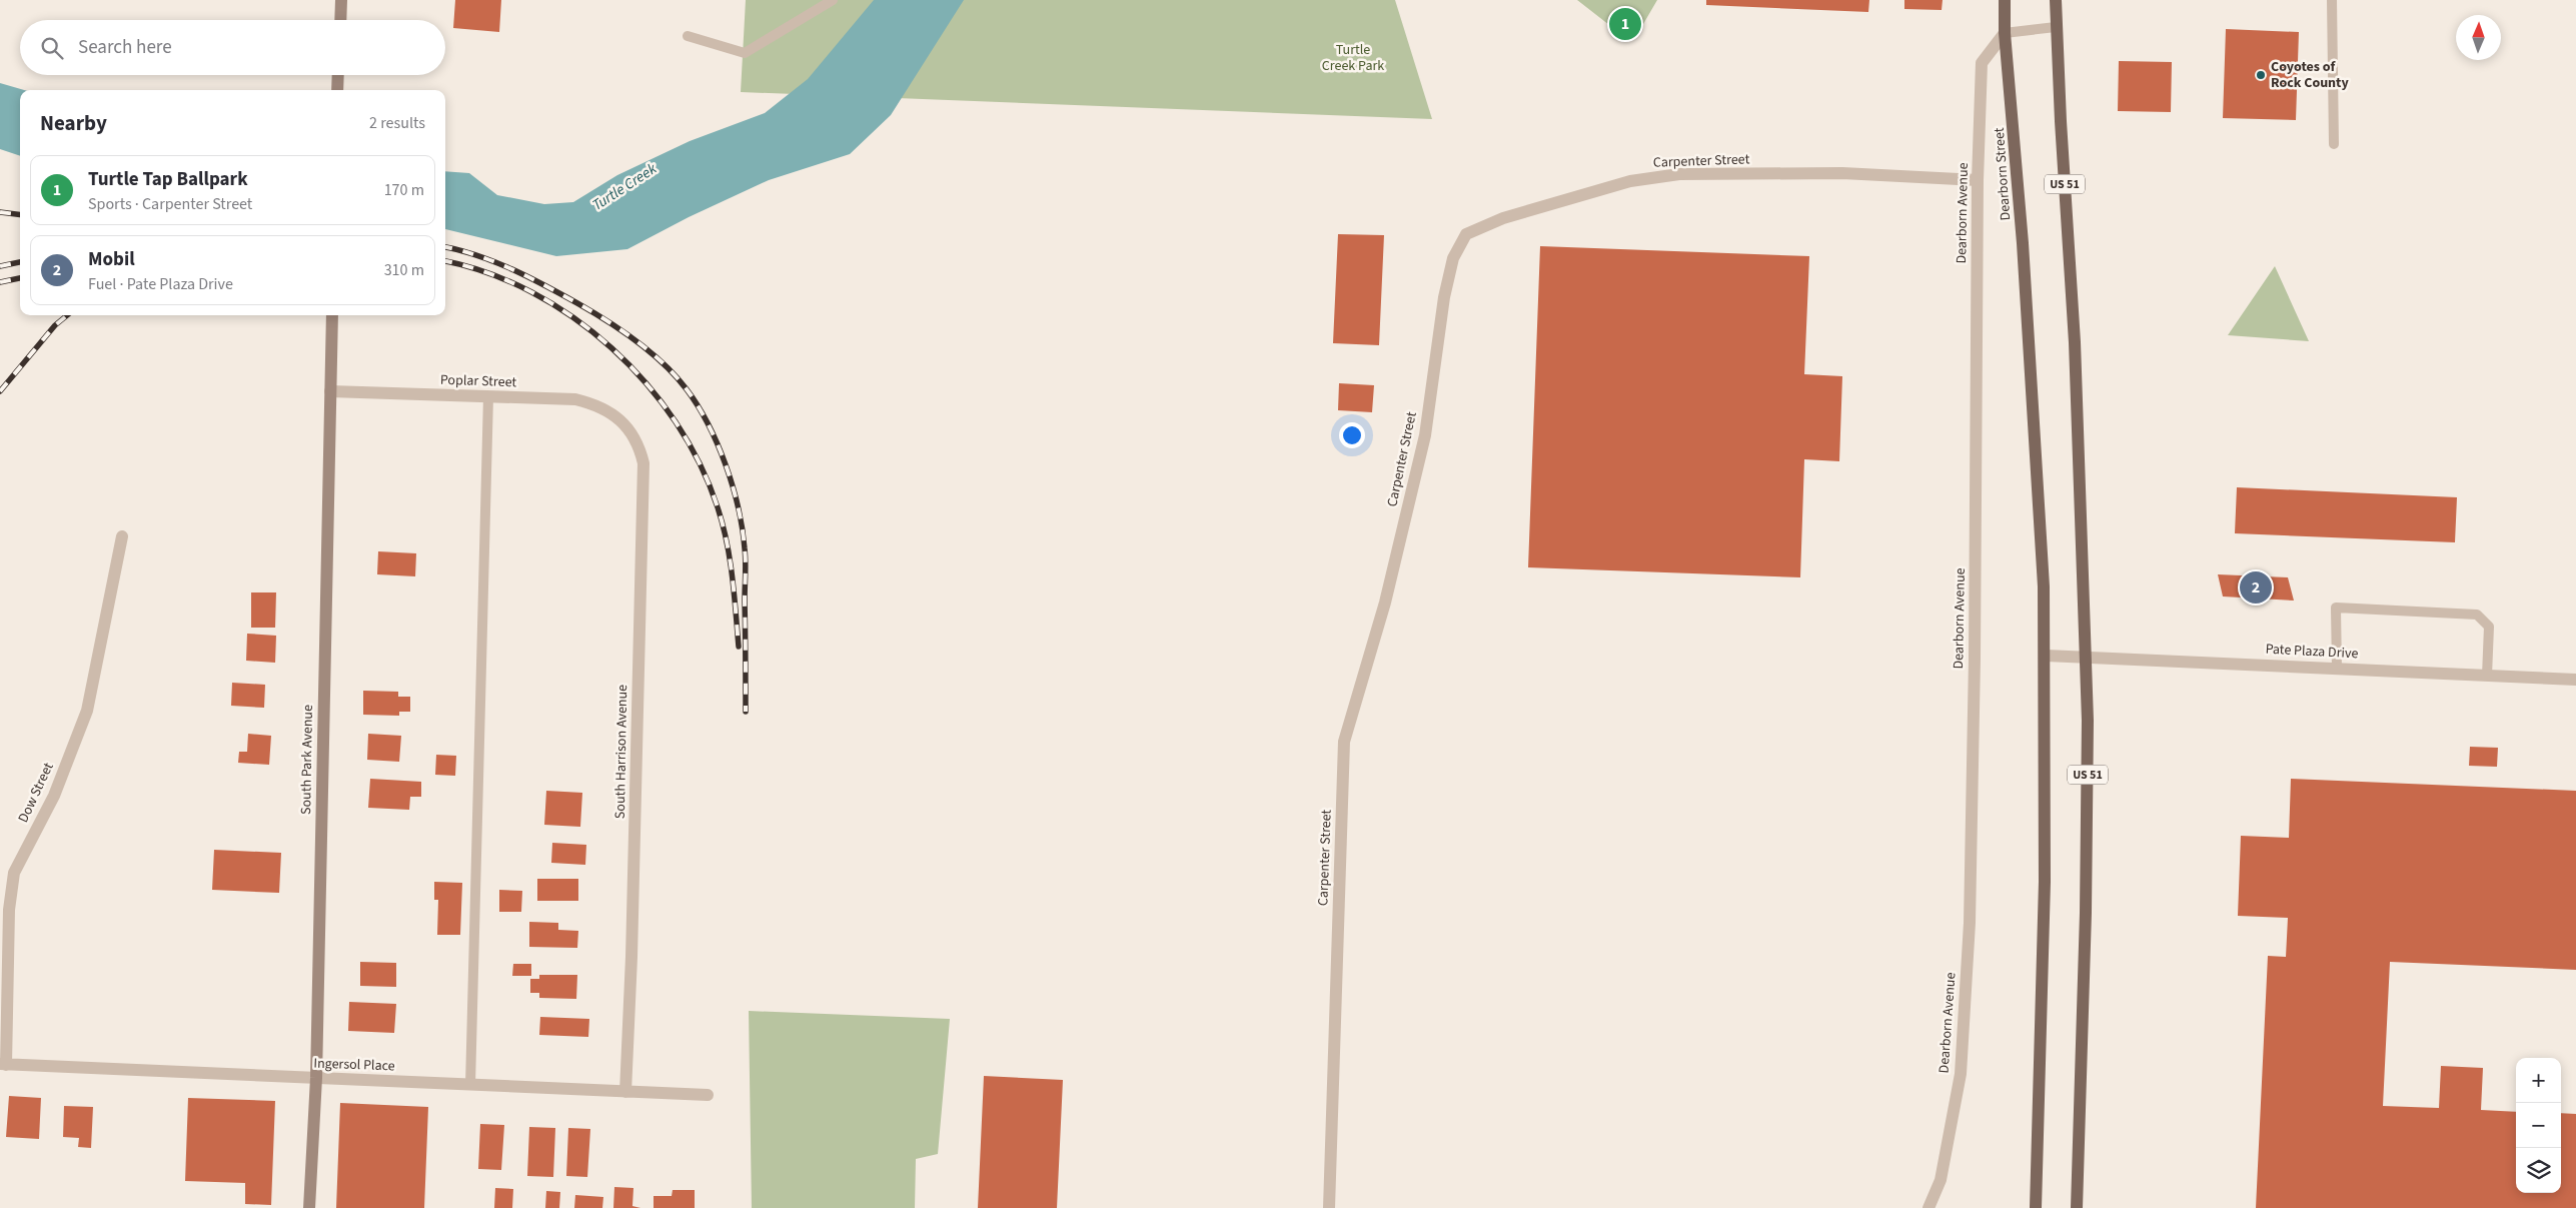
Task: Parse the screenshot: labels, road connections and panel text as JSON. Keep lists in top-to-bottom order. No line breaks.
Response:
{"streets":{"main road":["Dearborn Street","US 51"],"street":["Carpenter Street","Dearborn Avenue","Poplar Street","Pate Plaza Drive","South Harrison Avenue","South Park Avenue","Dow Street","Ingersol Place"]},"crossings":[["Carpenter Street","Dearborn Avenue"],["Dearborn Street","Dearborn Avenue"],["Dearborn Street","Pate Plaza Drive"],["US 51","Pate Plaza Drive"],["Poplar Street","South Harrison Avenue"],["Poplar Street","South Park Avenue"],["South Harrison Avenue","Ingersol Place"],["South Park Avenue","Ingersol Place"],["Dow Street","Ingersol Place"]],"water":["Turtle Creek"],"parks":["Turtle Creek Park"],"places":["Coyotes of Rock County"],"north":"top","page":{"pins":["1","2"],"search":"Search here","heading":["Nearby","2 results"],"list":[{"mark":"1","name":"Turtle Tap Ballpark","note":"Sports · Carpenter Street","value":"170 m"},{"mark":"2","name":"Mobil","note":"Fuel · Pate Plaza Drive","value":"310 m"}],"map_buttons":["+","−"]}}
